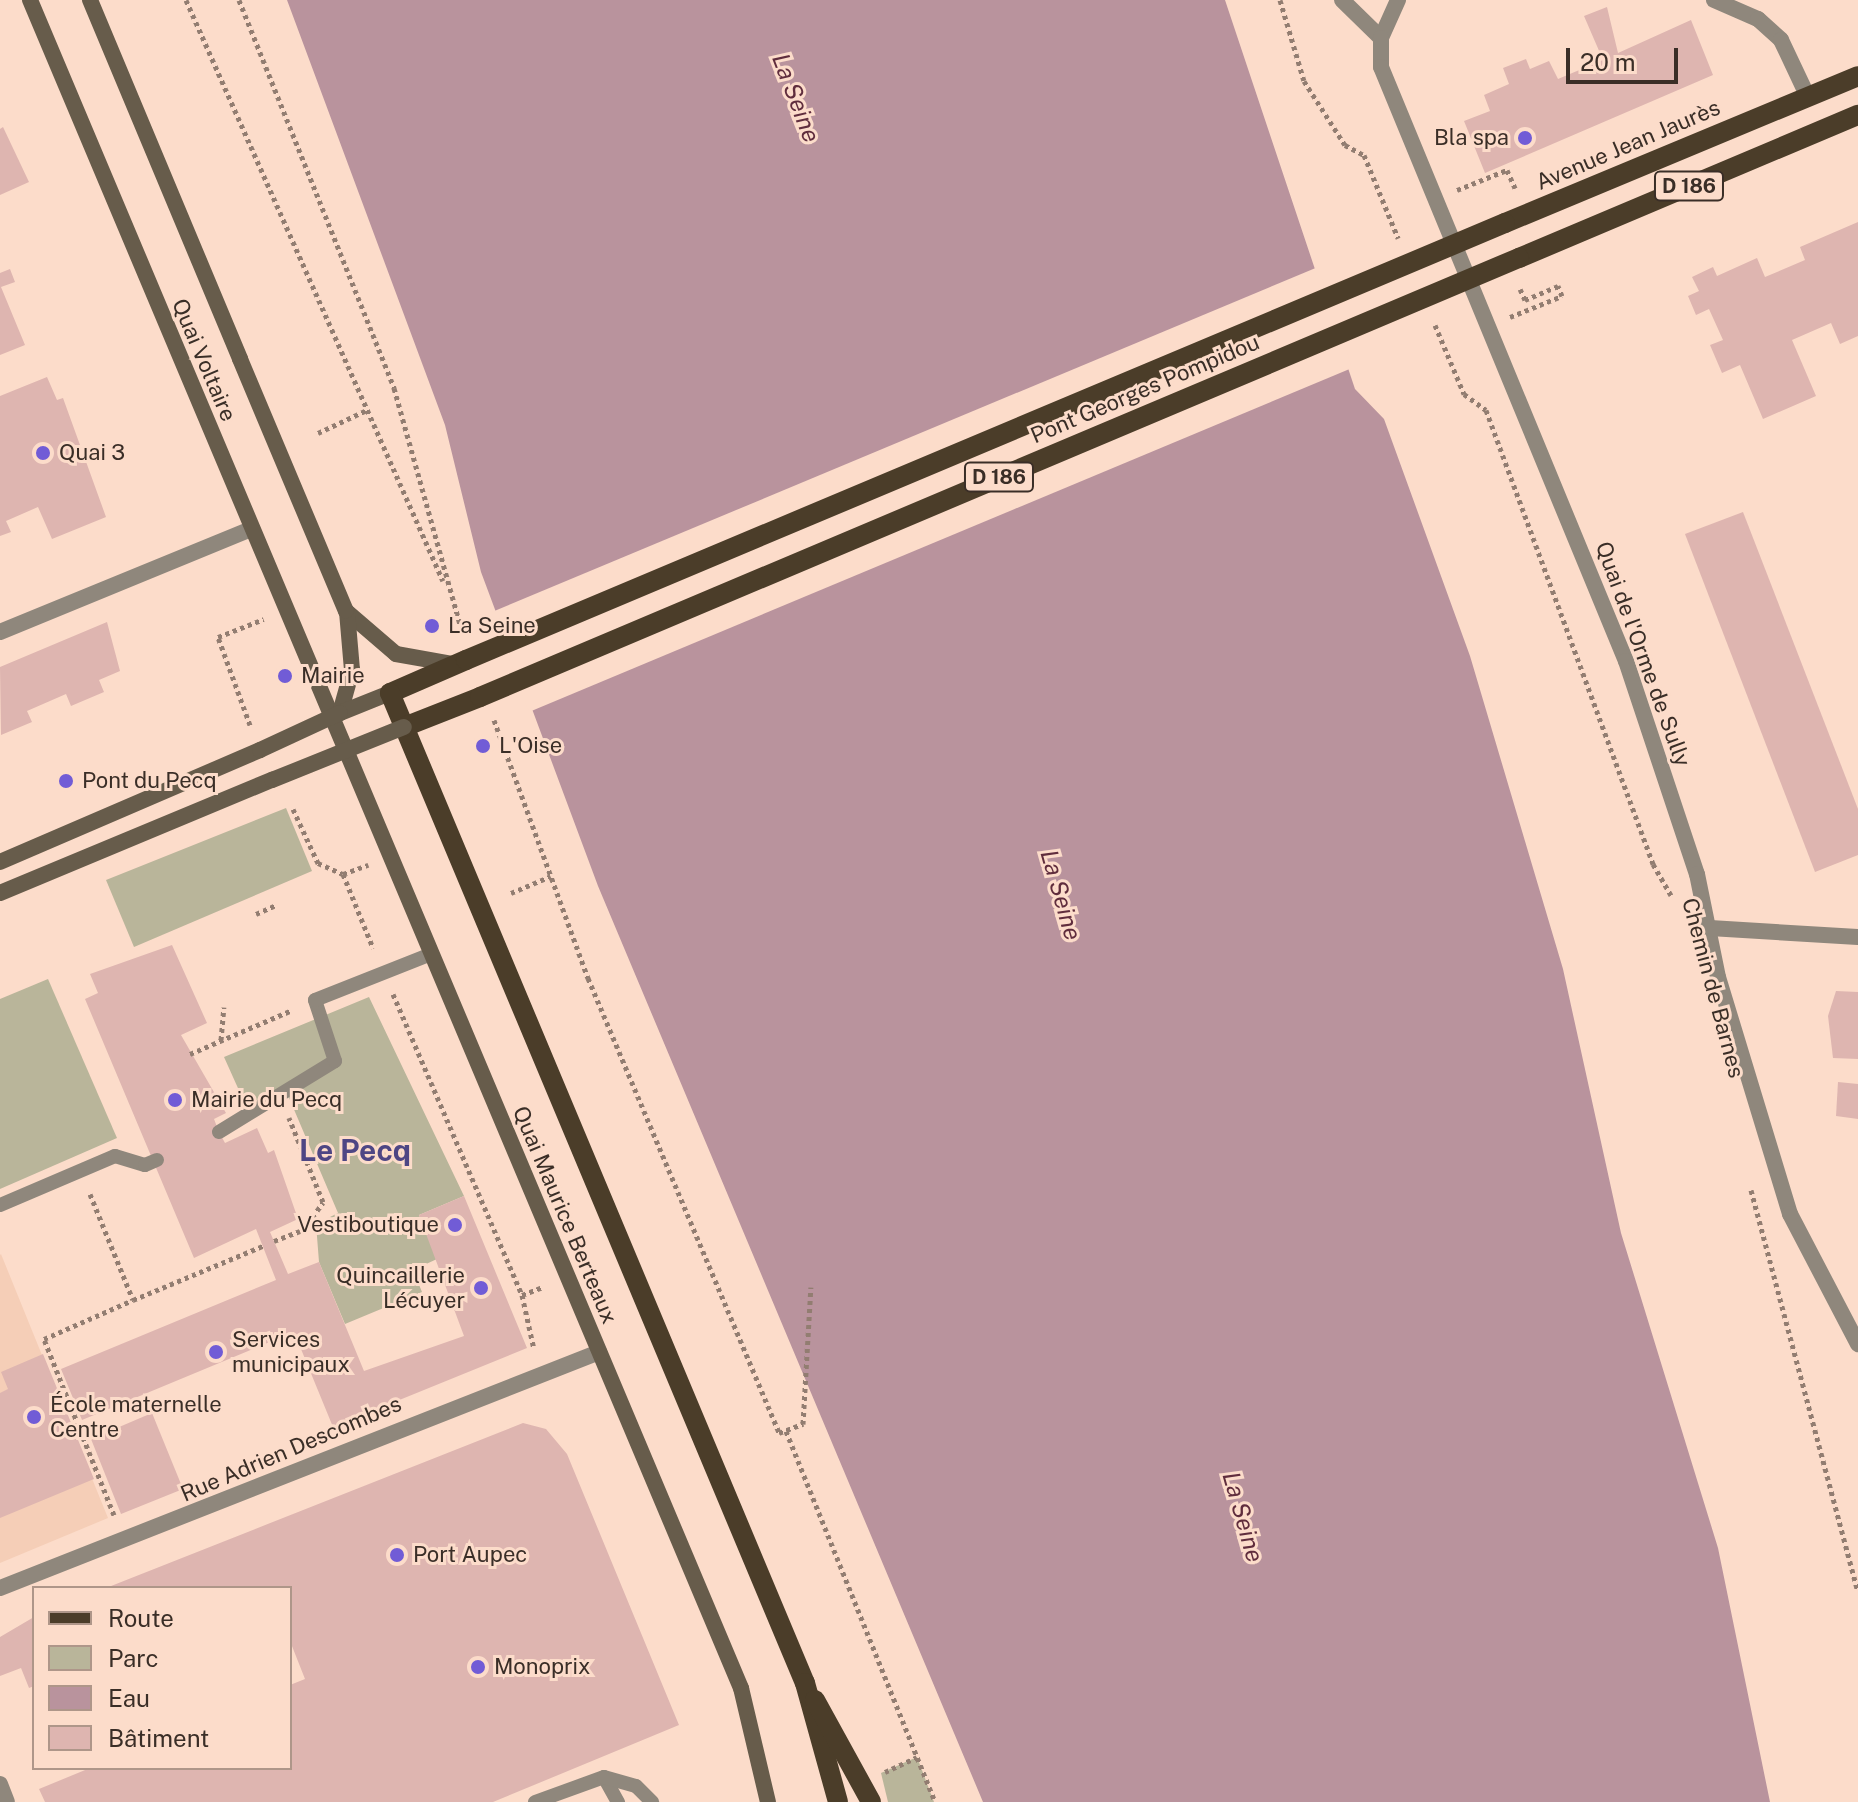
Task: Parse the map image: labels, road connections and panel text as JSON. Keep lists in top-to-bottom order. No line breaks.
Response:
{"streets":{"main road":["Avenue Jean Jaurès","D 186","Quai Voltaire","Pont Georges Pompidou","Quai Maurice Berteaux"],"street":["Quai de l'Orme de Sully","Rue Adrien Descombes"],"path":["Chemin de Barnes"]},"crossings":[["Avenue Jean Jaurès","Pont Georges Pompidou"],["D 186","Pont Georges Pompidou"],["Quai Voltaire","Quai Maurice Berteaux"],["Quai Maurice Berteaux","Rue Adrien Descombes"]],"districts":["Le Pecq"],"water":["La Seine"],"places":["Bla spa","Quai 3","La Seine","Mairie","L'Oise","Pont du Pecq","Mairie du Pecq","Vestiboutique","Quincaillerie Lécuyer","Services municipaux","École maternelle Centre","Port Aupec","Monoprix"],"legend":["Route","Parc","Eau","Bâtiment"],"scale_bar":"20 m"}
